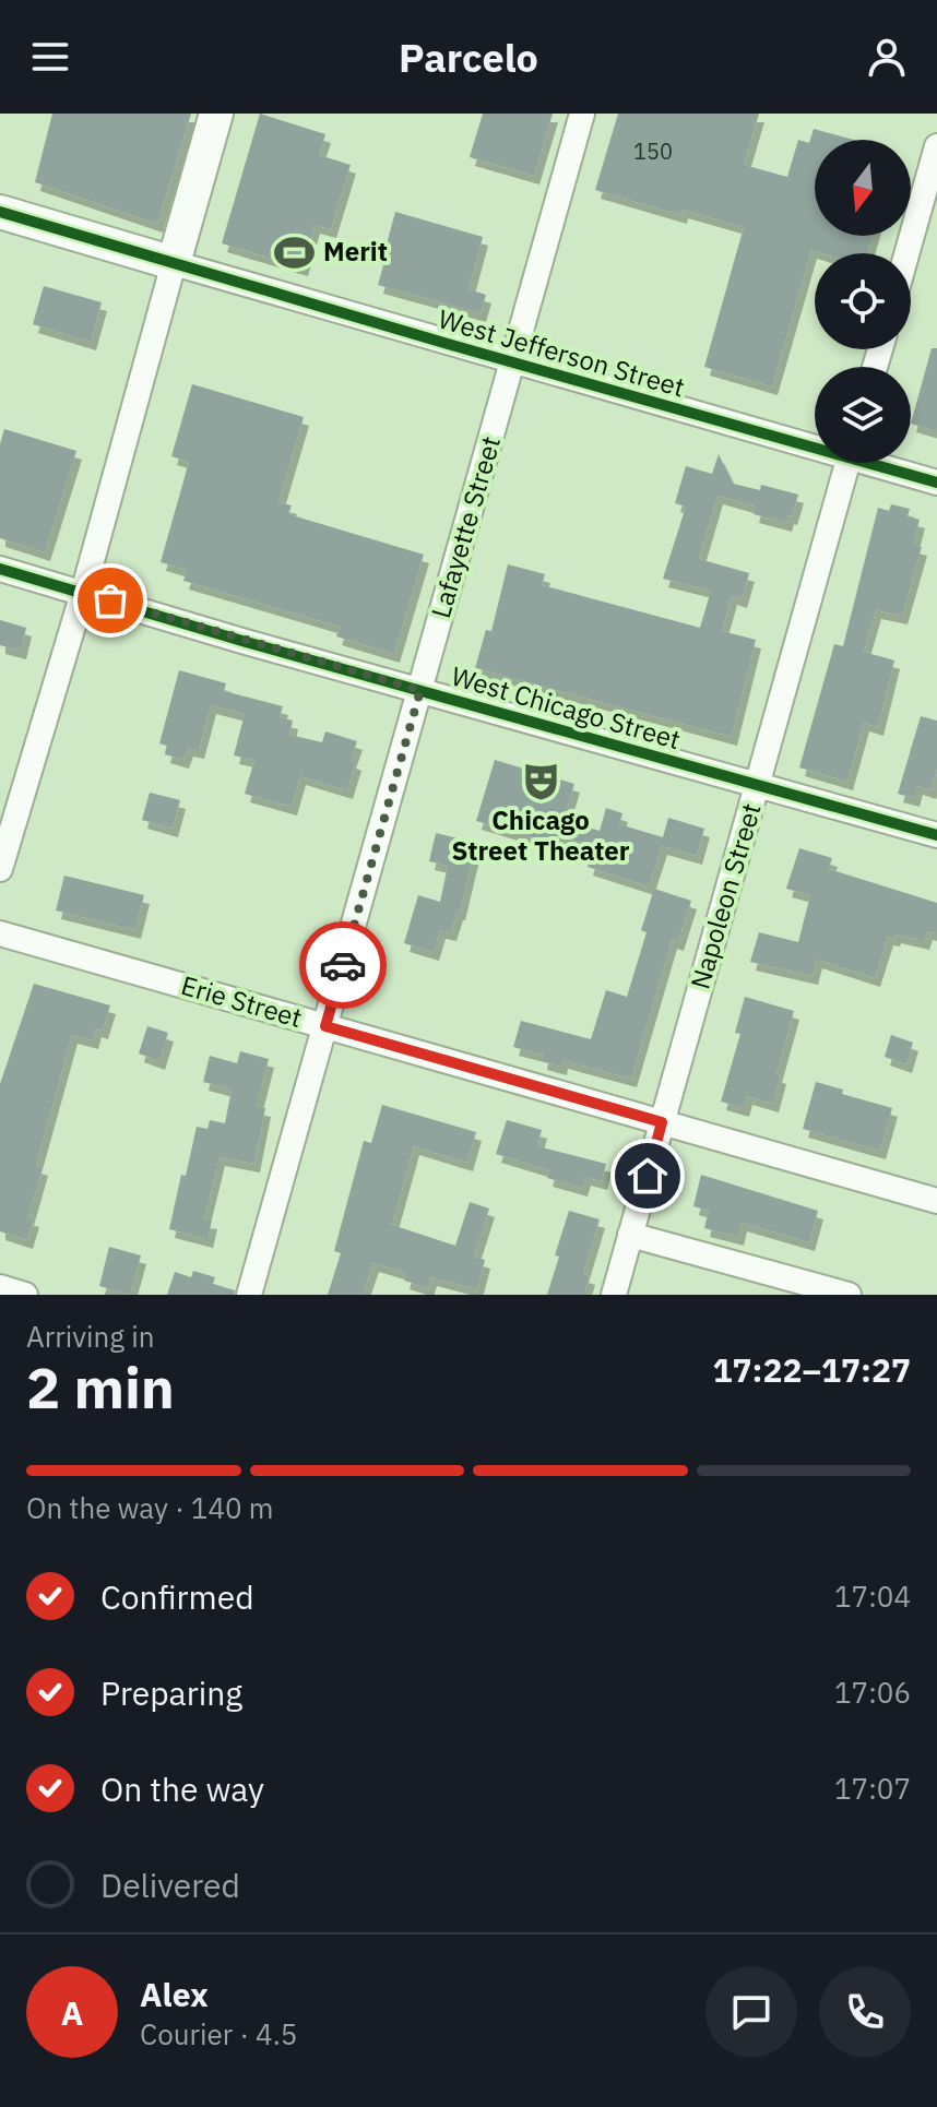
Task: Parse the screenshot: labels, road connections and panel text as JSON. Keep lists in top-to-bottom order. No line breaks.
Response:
{"streets":{"street":["West Jefferson Street","Lafayette Street","West Chicago Street","Napoleon Street","Erie Street"]},"crossings":[["West Jefferson Street","Lafayette Street"],["Lafayette Street","West Chicago Street"],["Lafayette Street","Erie Street"],["West Chicago Street","Napoleon Street"],["Napoleon Street","Erie Street"]],"places":{"sports":["Merit"],"theatre":["Chicago Street Theater"]},"house_numbers":["150"],"north":"bottom","page":{"header":"Parcelo","heading":["2 min","Arriving in","17:22–17:27"],"panel":["Alex","Courier · 4.5"],"bar":"On the way · 140 m","list":[["Confirmed","17:04"],["Preparing","17:06"],["On the way","17:07"],"Delivered"],"round":"A"}}
